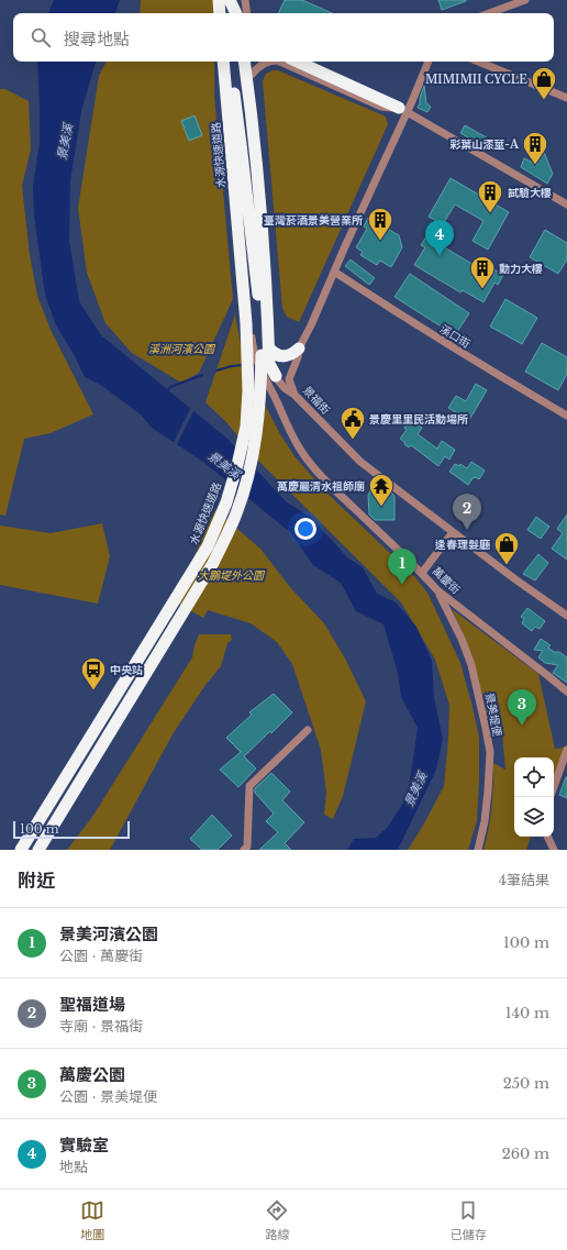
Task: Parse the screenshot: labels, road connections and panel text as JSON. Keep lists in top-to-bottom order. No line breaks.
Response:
{"streets":{"highway":["水源快速道路"],"street":["溪口街","景福街","萬慶街","景美堤便"]},"crossings":[["溪口街","景福街"],["萬慶街","景美堤便"]],"water":["景美溪"],"parks":["溪洲河濱公園","大鵬堤外公園"],"places":{"shop":["MIMIMII CYCLE","逢春理髮廳"],"building":["彩葉山漆莖-A","試驗大樓","臺灣菸酒景美營業所","動力大樓"],"public building":["景慶里里民活動場所"],"temple":["萬慶巖清水祖師廟"],"bus stop":["中央站"]},"scale_bar":"100 m","page":{"search":"搜尋地點","pins":["4","2","1","3"],"scale":"100 m","heading":["附近","4筆結果"],"list":[{"mark":"1","name":"景美河濱公園","note":"公園 · 萬慶街","value":"100 m"},{"mark":"2","name":"聖福道場","note":"寺廟 · 景福街","value":"140 m"},{"mark":"3","name":"萬慶公園","note":"公園 · 景美堤便","value":"250 m"},{"mark":"4","name":"實驗室","note":"地點","value":"260 m"}],"nav":["地圖","路線","已儲存"]}}
